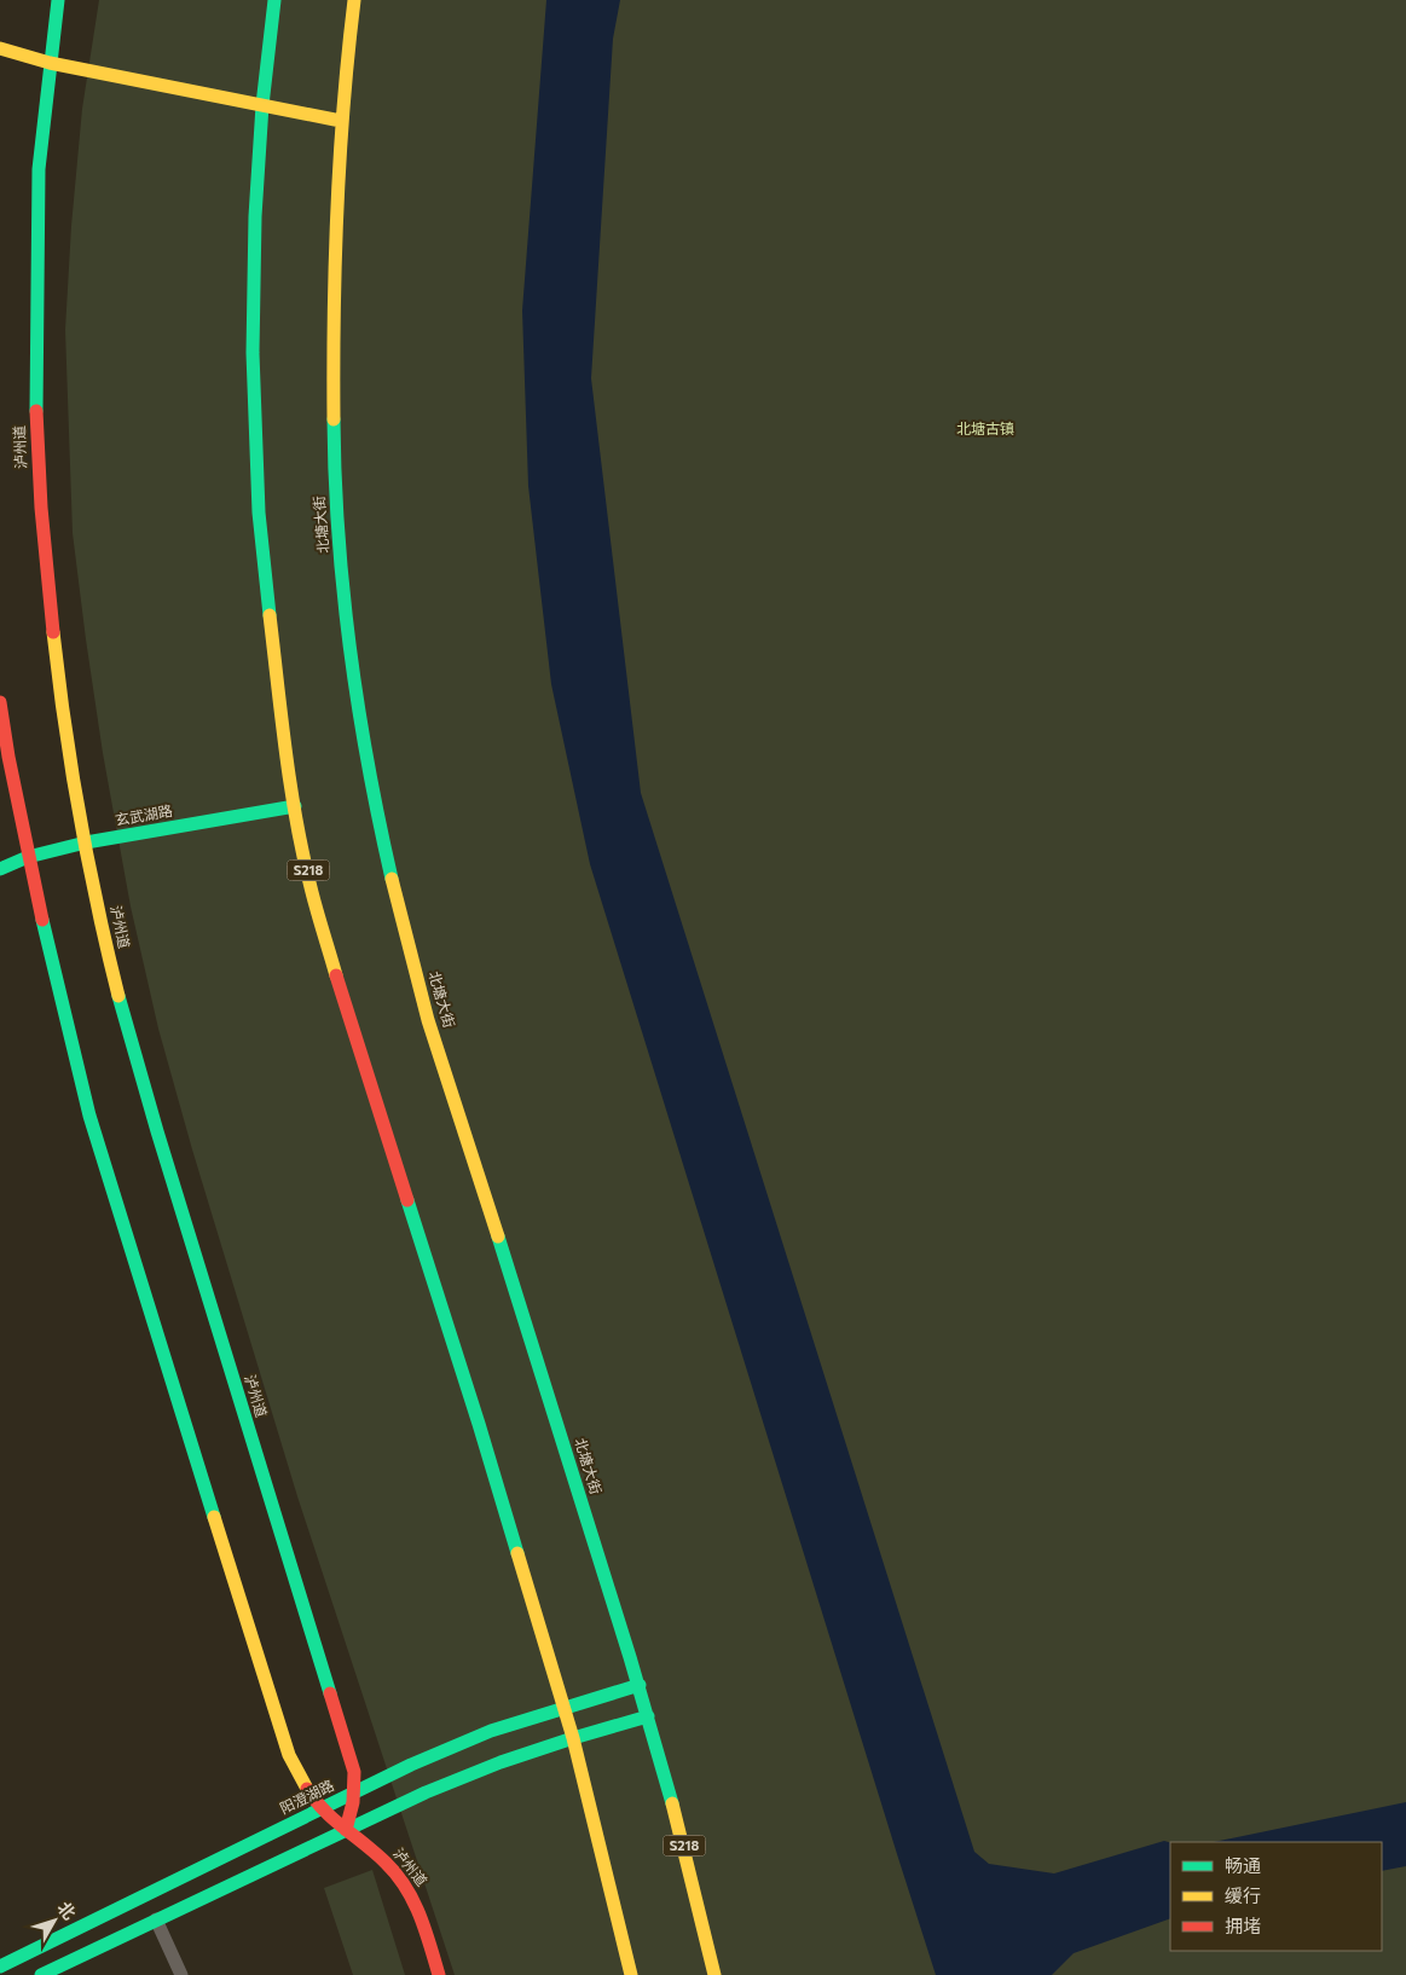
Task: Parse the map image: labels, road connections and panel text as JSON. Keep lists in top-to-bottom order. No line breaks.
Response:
{"streets":{"street":["泸州道","北塘大街","玄武湖路","S218","阳澄湖路"]},"crossings":[["泸州道","玄武湖路"],["泸州道","阳澄湖路"],["北塘大街","阳澄湖路"],["玄武湖路","S218"],["S218","阳澄湖路"]],"parks":["北塘古镇"],"legend":["畅通","缓行","拥堵"],"north":"top right"}
